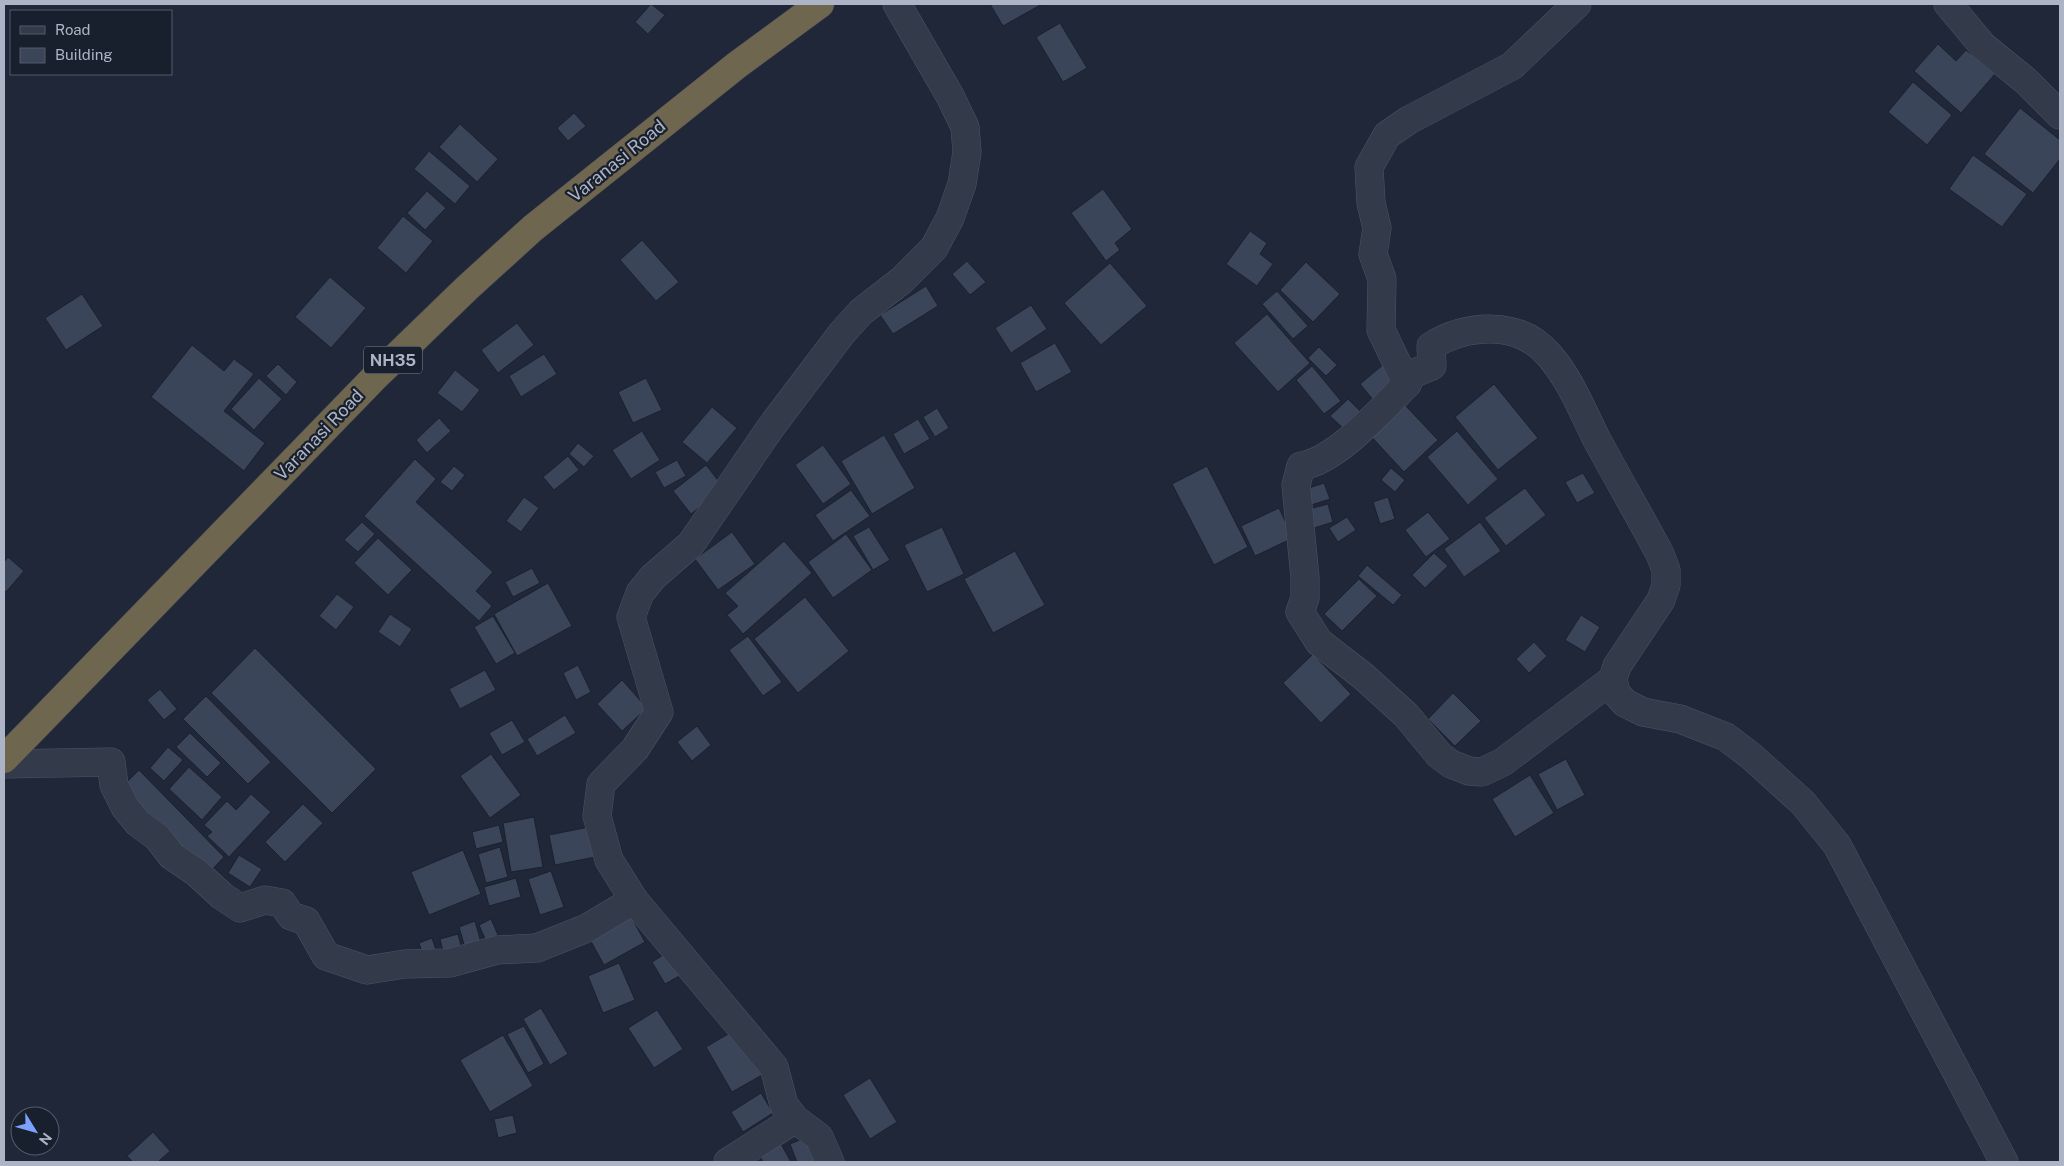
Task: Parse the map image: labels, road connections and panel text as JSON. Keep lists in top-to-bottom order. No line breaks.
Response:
{"streets":{"highway":["Varanasi Road","NH35"]},"legend":["Road","Building"],"north":"bottom right"}
